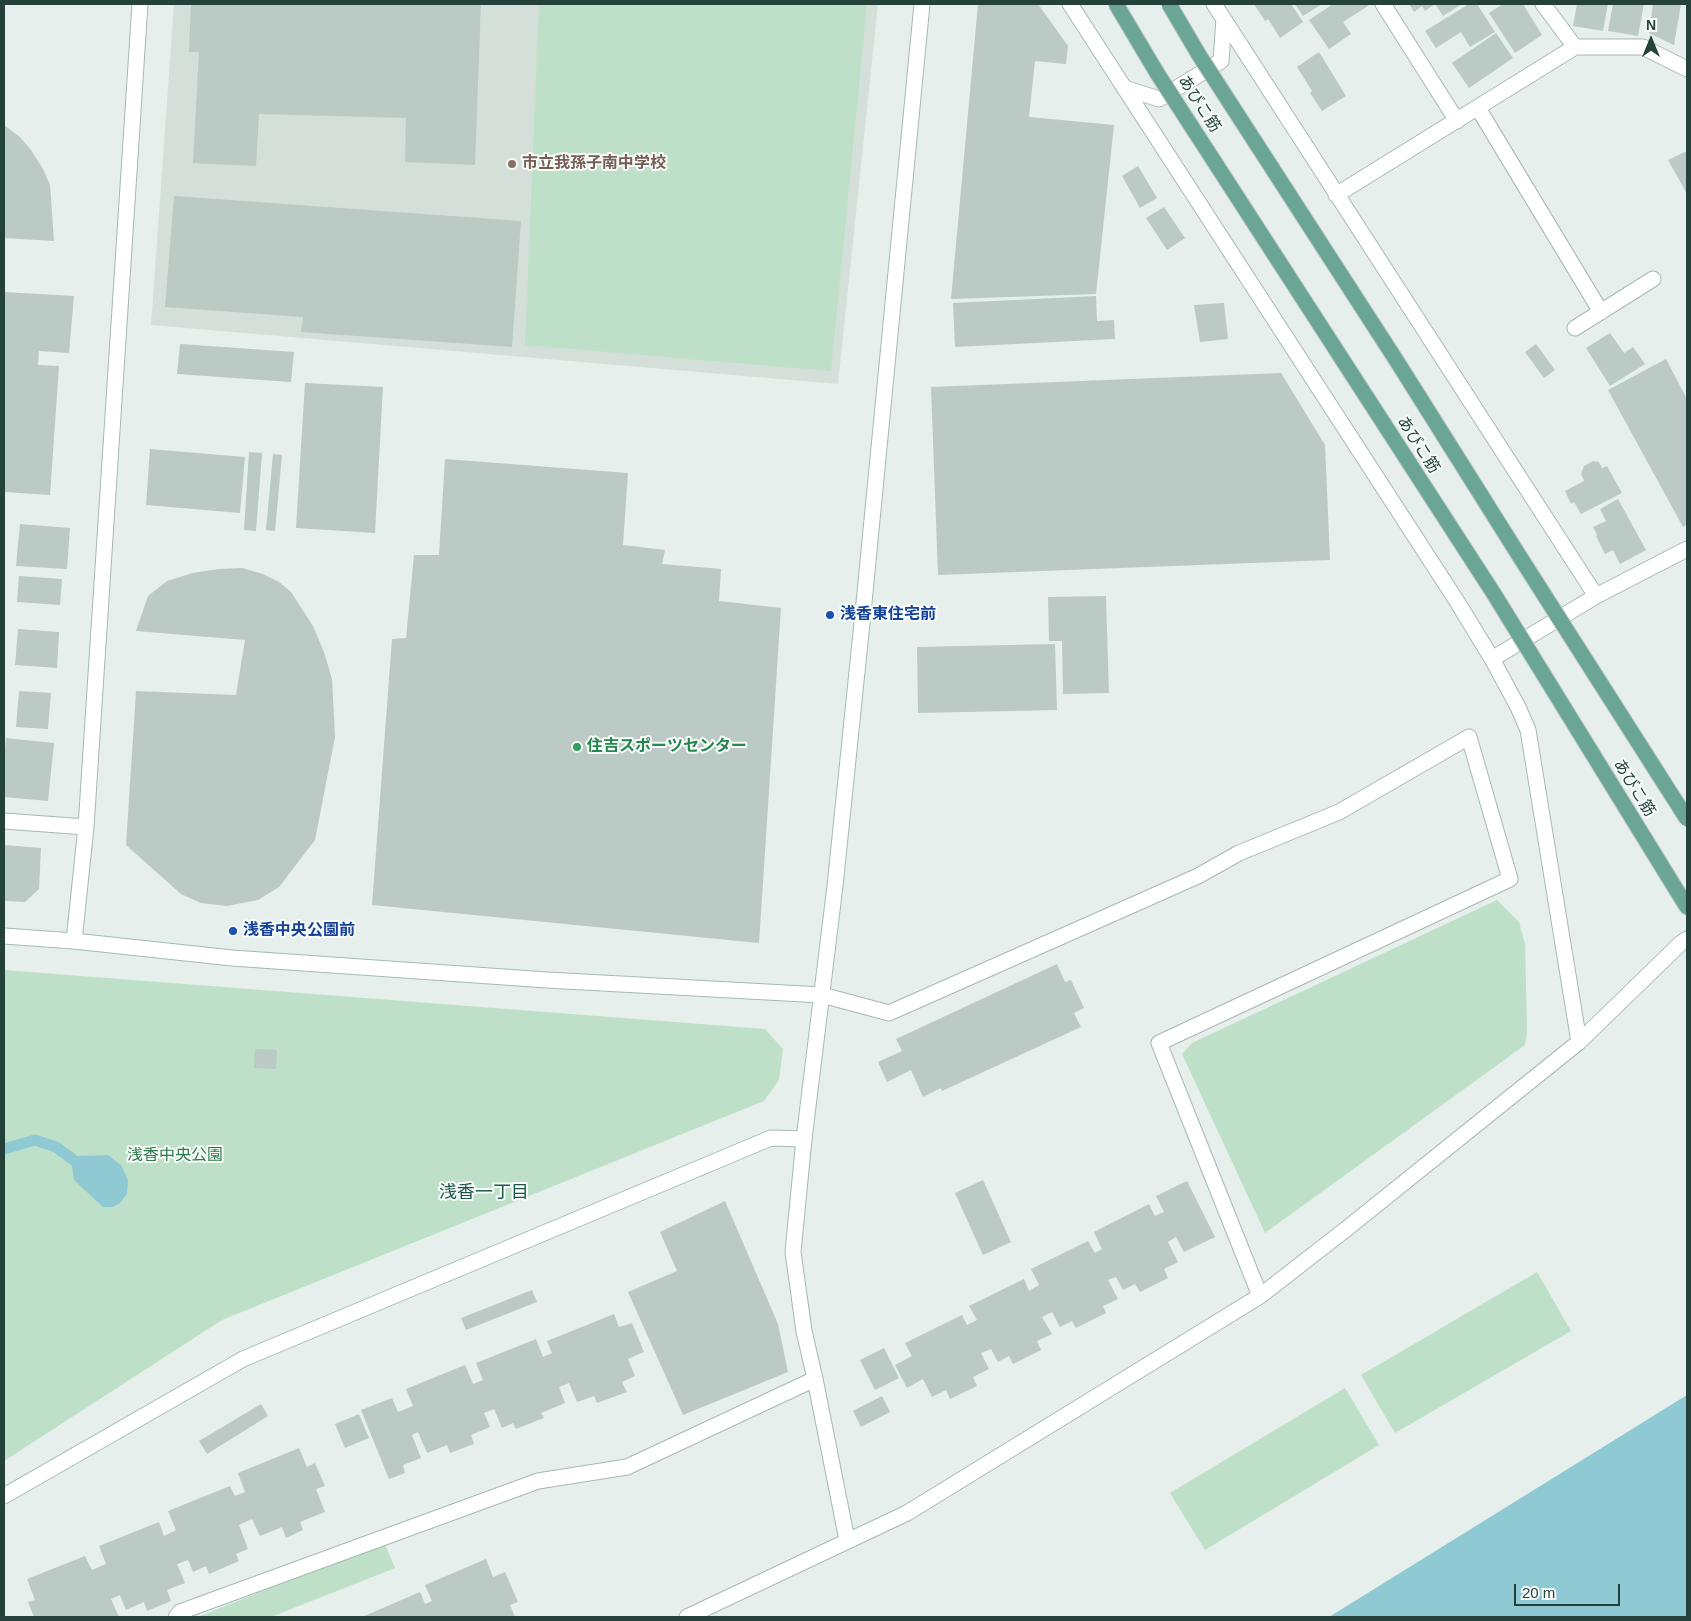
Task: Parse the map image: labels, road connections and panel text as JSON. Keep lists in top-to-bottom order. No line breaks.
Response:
{"streets":{"main road":["あびこ筋"]},"districts":["浅香一丁目"],"parks":["浅香中央公園"],"places":["市立我孫子南中学校","浅香東住宅前","住吉スポーツセンター","浅香中央公園前"],"scale_bar":"20 m","north":"top"}
